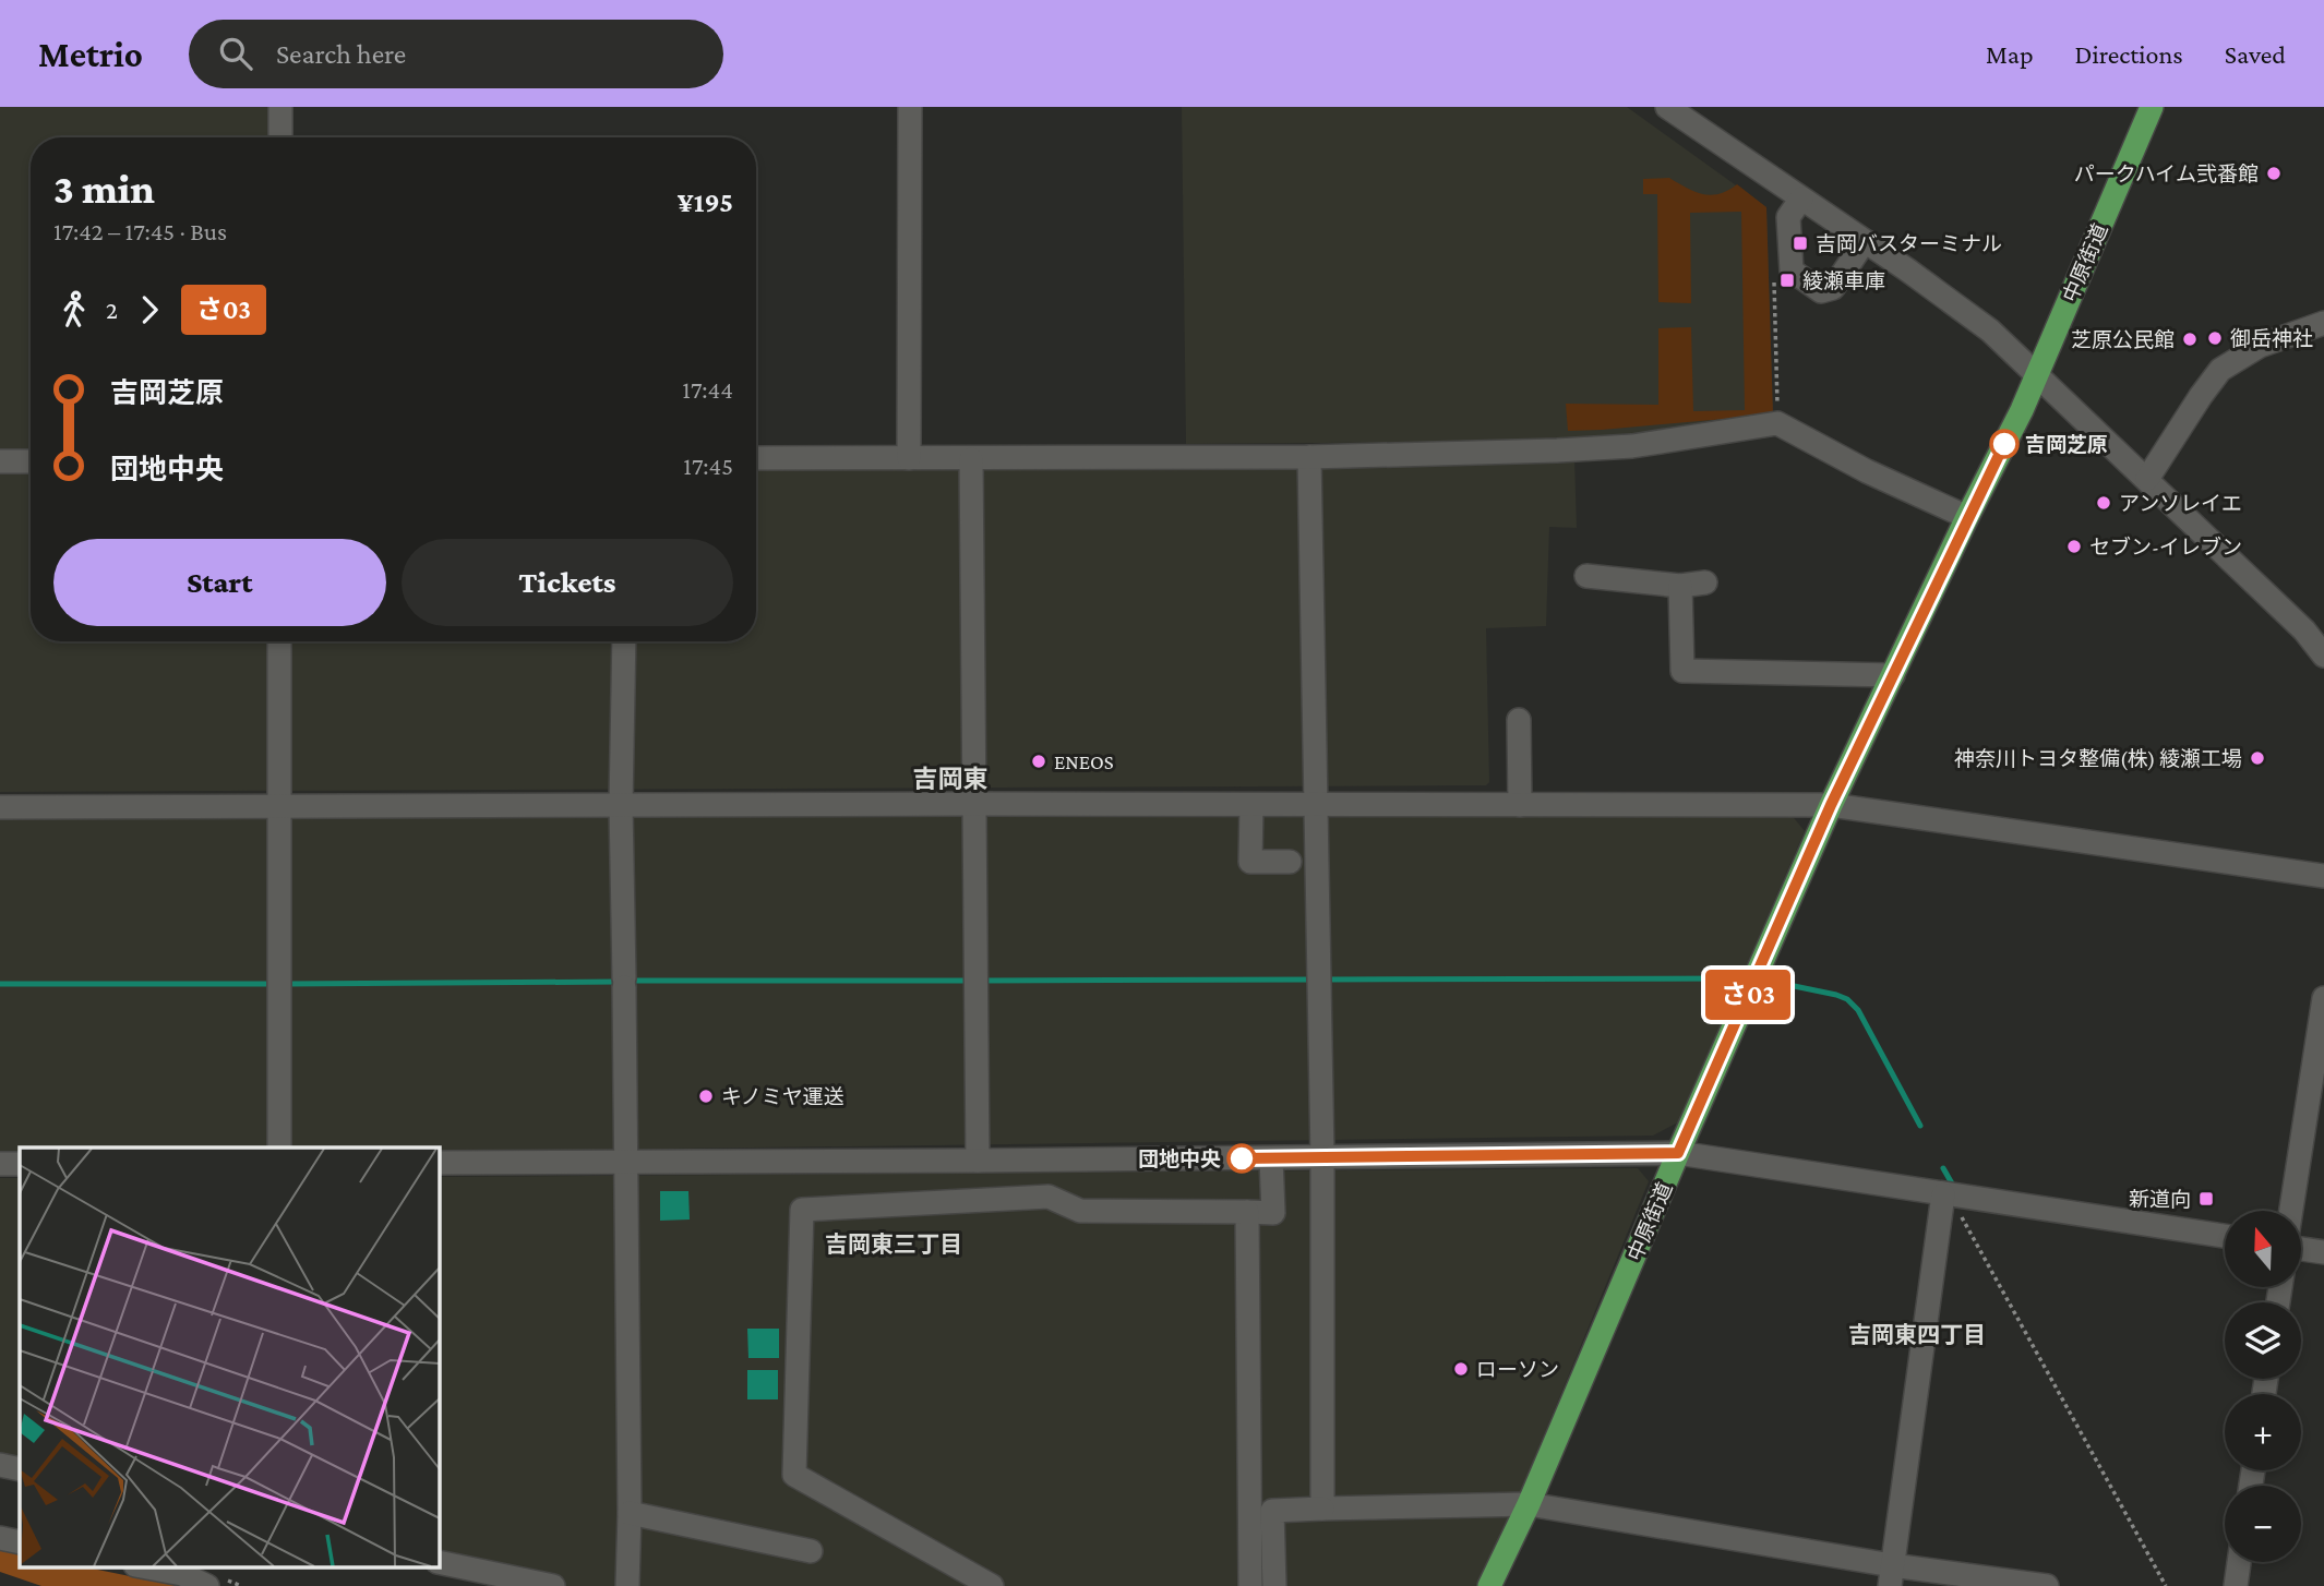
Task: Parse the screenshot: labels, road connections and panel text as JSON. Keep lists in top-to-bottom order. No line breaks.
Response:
{"streets":{"main road":["中原街道"]},"districts":["吉岡東","吉岡東三丁目","吉岡東四丁目"],"places":{"other":["パークハイム弐番館","御岳神社","芝原公民館","吉岡芝原","アンソレイエ","セブン-イレブン","神奈川トヨタ整備(株) 綾瀬工場","ENEOS","キノミヤ運送","団地中央","ローソン"],"transit":["吉岡バスターミナル","綾瀬車庫","新道向"]},"lines":["bus line さ03"],"north":"top","page":{"header":"Metrio","search":"Search here","nav":["Map","Directions","Saved"],"on_map":"さ03","heading":["3 min","17:42 – 17:45 · Bus","¥195"],"legs":["2","さ03"],"list":[{"name":"吉岡芝原","value":"17:44"},{"name":"団地中央","value":"17:45"}],"buttons":["Start","Tickets"],"map_buttons":["+","−"]}}
